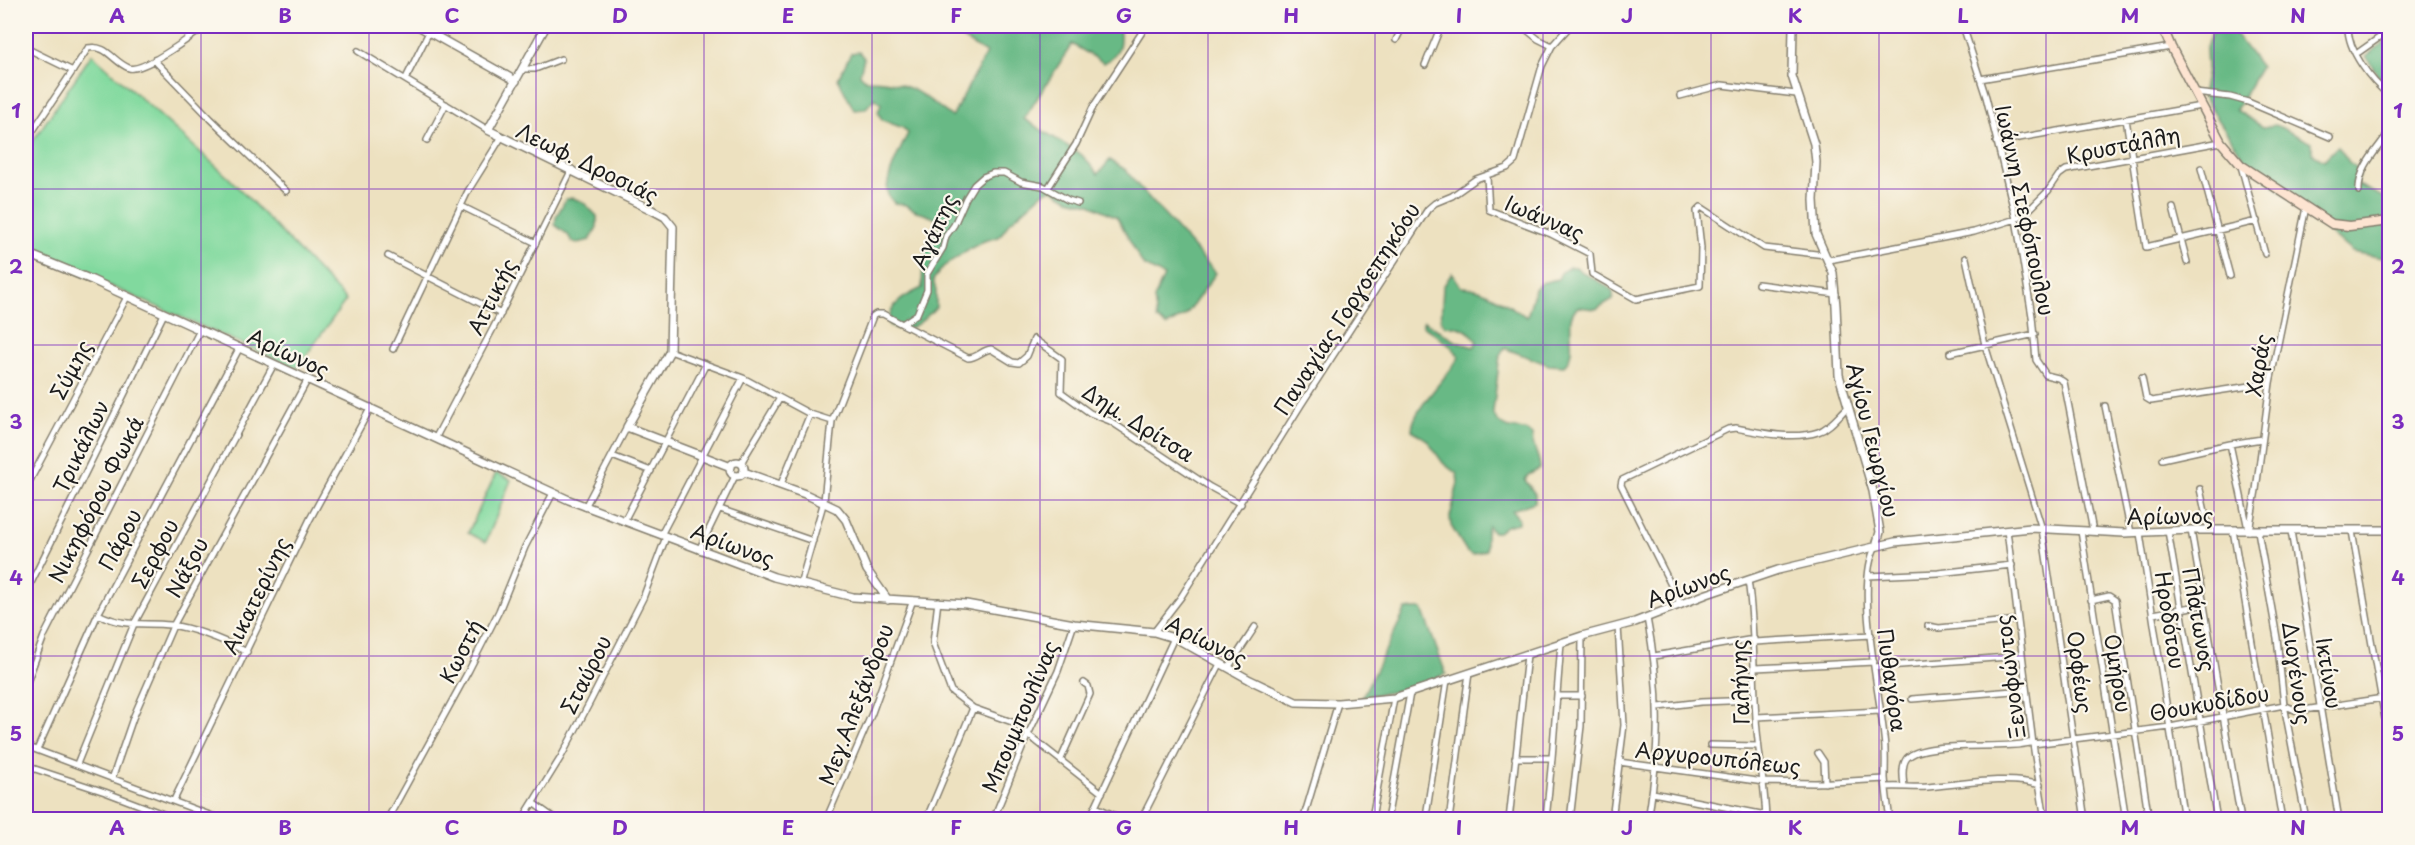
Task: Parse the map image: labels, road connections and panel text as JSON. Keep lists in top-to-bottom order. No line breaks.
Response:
{"streets":{"street":["Κρυστάλλη","Λεωφ. Δροσιάς","Ιωάννη Στεφόπουλου","Ιωάννας","Αγάπης","Αττικής","Παναγίας Γοργοεπηκόου","Αρίωνος","Χαράς","Σύμης","Δημ. Δρίτσα","Αγίου Γεωργίου","Τρικάλων","Νικηφόρου Φωκά","Πάρου","Σερφου","Νάξου","Αικατερίνης","Πλάτωνος","Ηροδότου","Κωστή","Ορφέως","Ομήρου","Διογένους","Ικτίνου","Σταύρου","Ξενοφώντος","Πυθαγόρα","Γαλήνης","Θουκυδίδου","Μεγ.Αλεξάνδρου","Μπουμπουλίνας","Αργυρουπόλεως"]},"crossings":[["Κρυστάλλη","Ιωάννη Στεφόπουλου"],["Λεωφ. Δροσιάς","Αττικής"],["Ιωάννη Στεφόπουλου","Αρίωνος"],["Ιωάννας","Παναγίας Γοργοεπηκόου"],["Ιωάννας","Αγίου Γεωργίου"],["Αγάπης","Δημ. Δρίτσα"],["Αττικής","Αρίωνος"],["Παναγίας Γοργοεπηκόου","Αρίωνος"],["Παναγίας Γοργοεπηκόου","Δημ. Δρίτσα"],["Αρίωνος","Χαράς"],["Αρίωνος","Σύμης"],["Αρίωνος","Αγίου Γεωργίου"],["Αρίωνος","Τρικάλων"],["Αρίωνος","Νικηφόρου Φωκά"],["Αρίωνος","Πάρου"],["Αρίωνος","Σερφου"],["Αρίωνος","Νάξου"],["Αρίωνος","Αικατερίνης"],["Αρίωνος","Πλάτωνος"],["Αρίωνος","Ηροδότου"],["Αρίωνος","Κωστή"],["Αρίωνος","Ορφέως"],["Αρίωνος","Ομήρου"],["Αρίωνος","Διογένους"],["Αρίωνος","Ικτίνου"],["Αρίωνος","Σταύρου"],["Αρίωνος","Ξενοφώντος"],["Αρίωνος","Πυθαγόρα"],["Αρίωνος","Γαλήνης"],["Αρίωνος","Μεγ.Αλεξάνδρου"],["Αρίωνος","Μπουμπουλίνας"],["Αγίου Γεωργίου","Πυθαγόρα"],["Πλάτωνος","Θουκυδίδου"],["Ηροδότου","Θουκυδίδου"],["Ορφέως","Θουκυδίδου"],["Ομήρου","Θουκυδίδου"],["Διογένους","Θουκυδίδου"],["Ικτίνου","Θουκυδίδου"],["Ξενοφώντος","Θουκυδίδου"],["Πυθαγόρα","Αργυρουπόλεως"],["Γαλήνης","Αργυρουπόλεως"]],"grid":{"columns":["A","B","C","D","E","F","G","H","I","J","K","L","M","N"],"rows":["1","2","3","4","5"]}}
